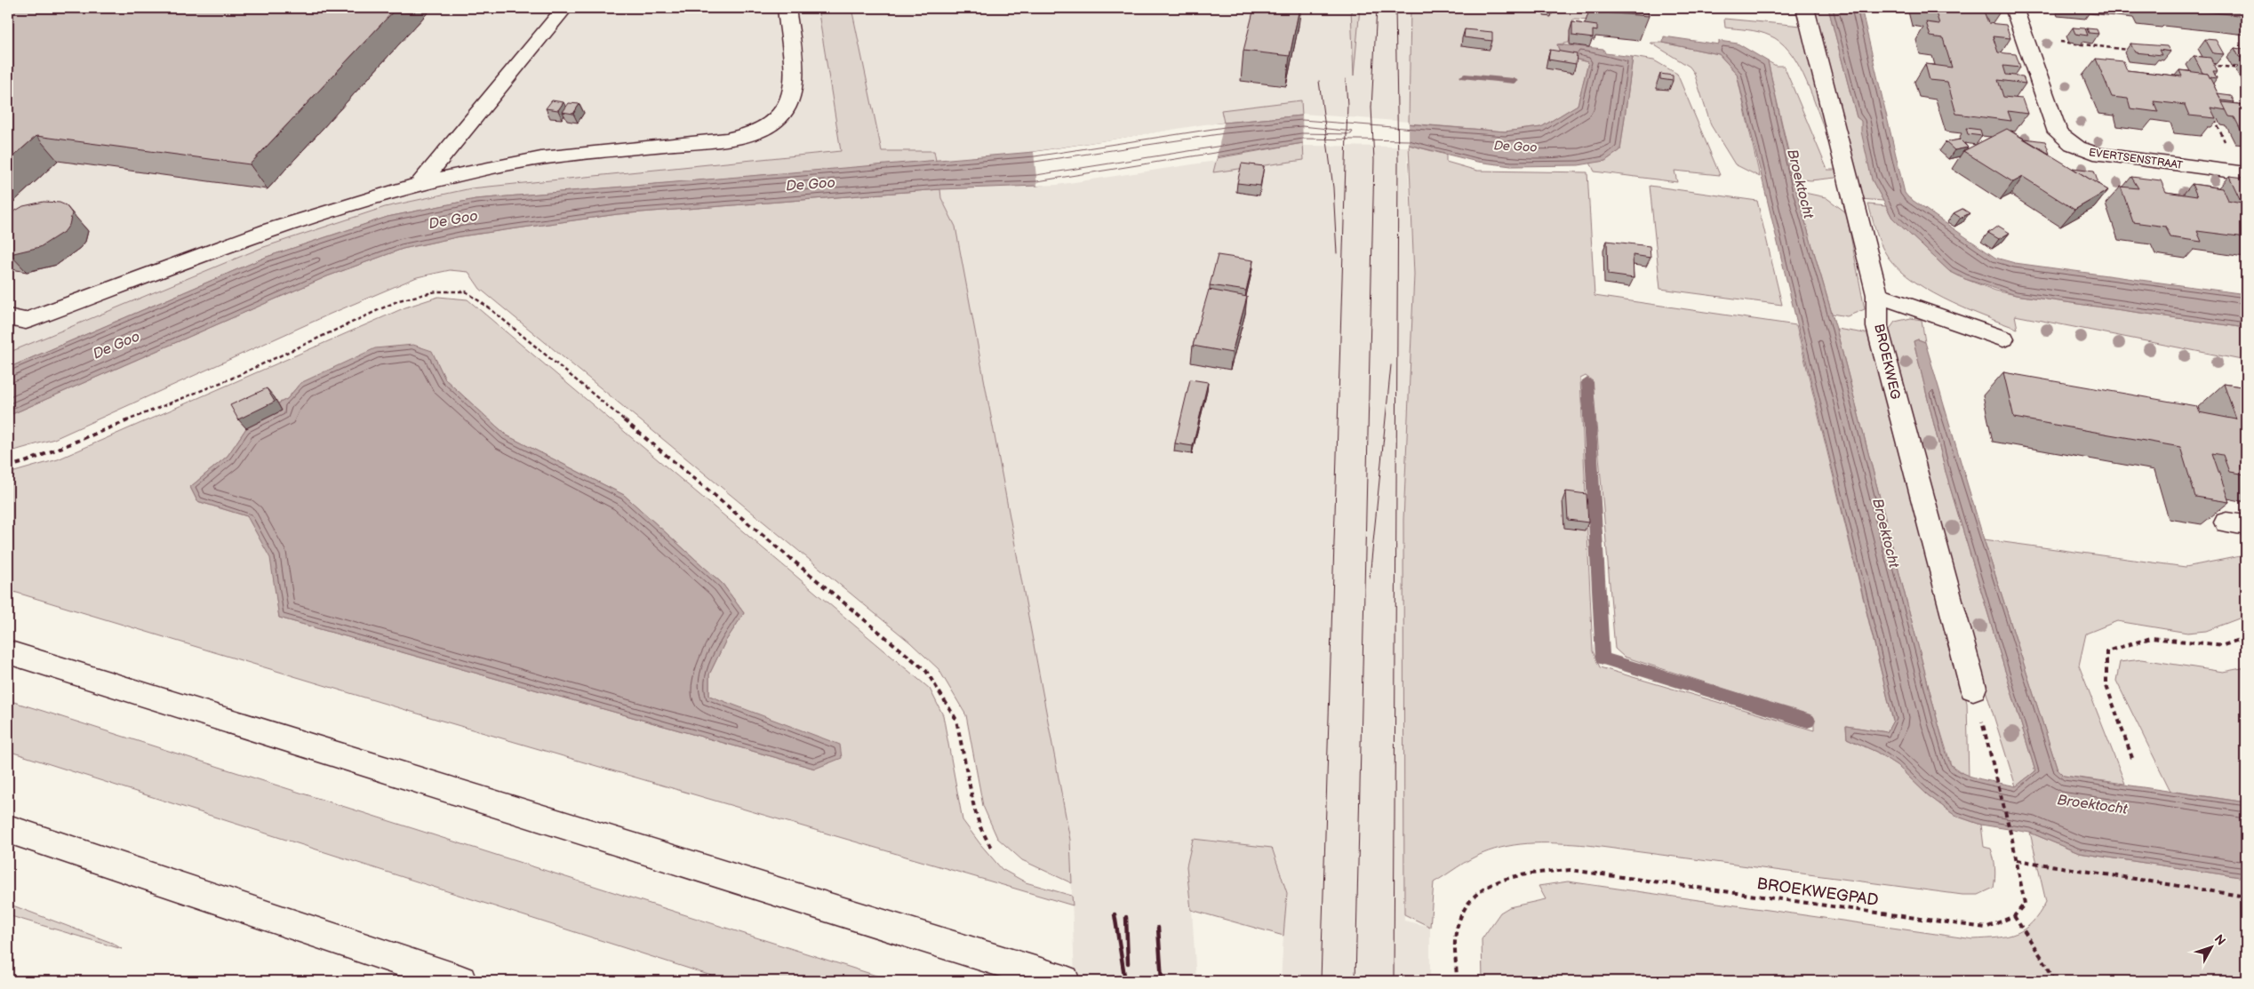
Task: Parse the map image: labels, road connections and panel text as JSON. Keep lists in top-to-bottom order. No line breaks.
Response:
{"streets":{"main road":["EVERTSENSTRAAT","BROEKWEG"],"path":["BROEKWEGPAD"]},"water":["De Goo","Broektocht"],"north":"top right"}
